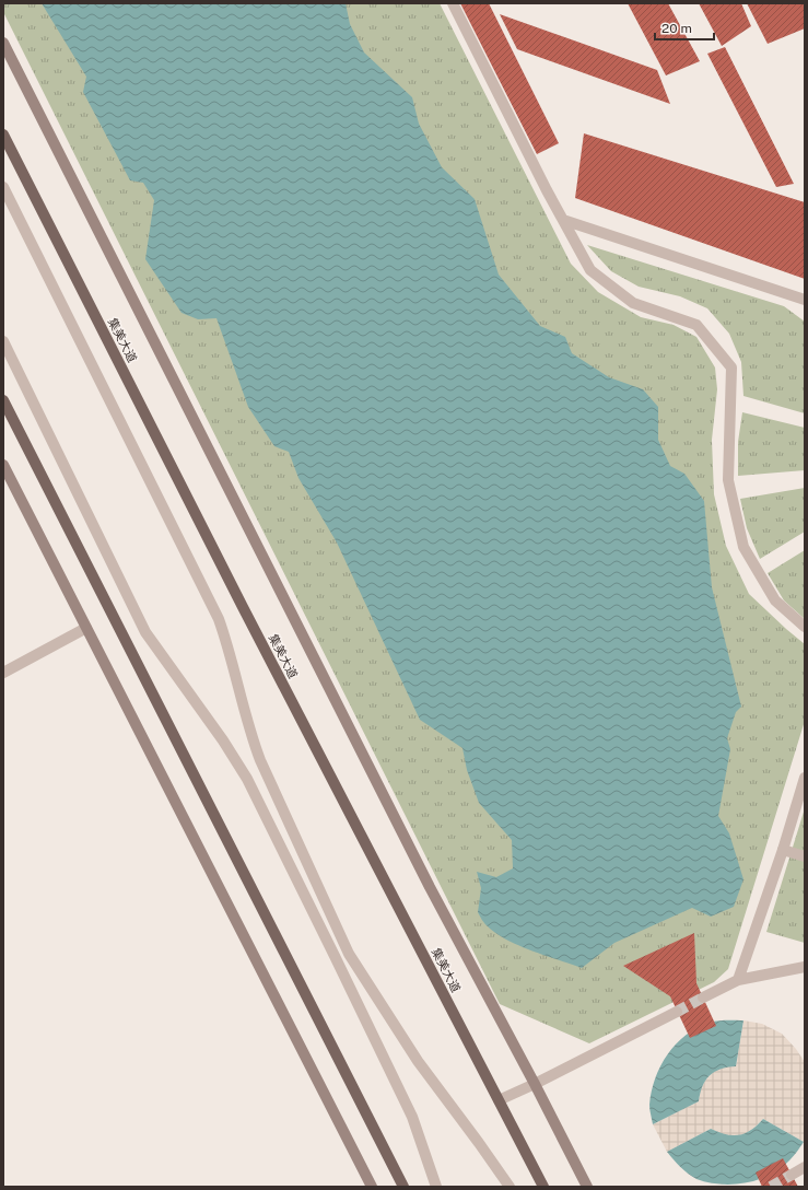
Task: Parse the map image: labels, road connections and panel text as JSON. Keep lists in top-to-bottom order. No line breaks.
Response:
{"streets":{"main road":["集美大道"]},"scale_bar":"20 m"}
